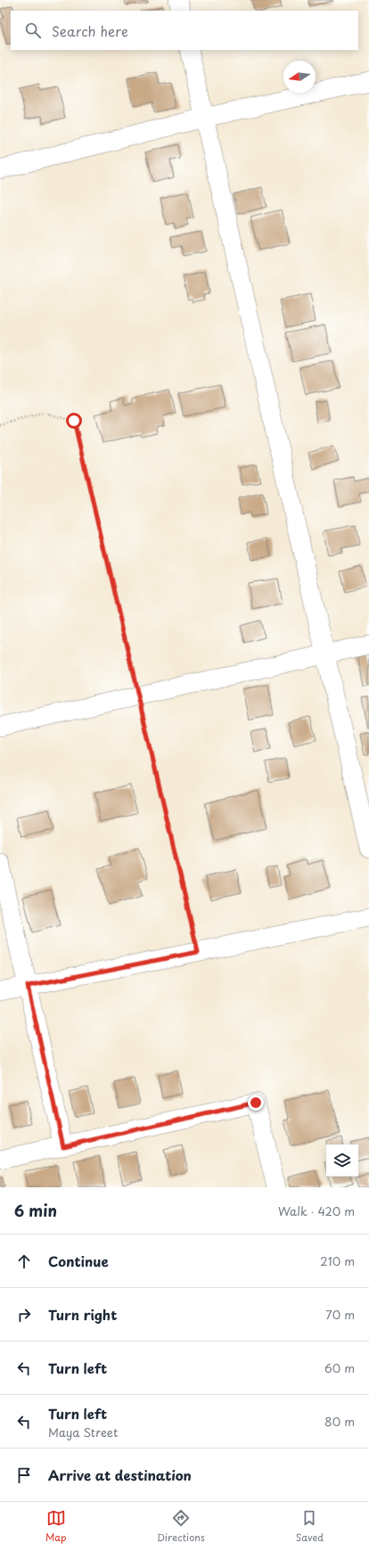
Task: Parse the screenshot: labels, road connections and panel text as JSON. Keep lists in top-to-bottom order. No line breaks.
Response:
{"north":"left","page":{"search":"Search here","heading":["6 min","Walk · 420 m"],"list":[["Continue","210 m"],["Turn right","70 m"],["Turn left","60 m"],["Turn left","Maya Street","80 m"],"Arrive at destination"],"nav":["Map","Directions","Saved"]}}
